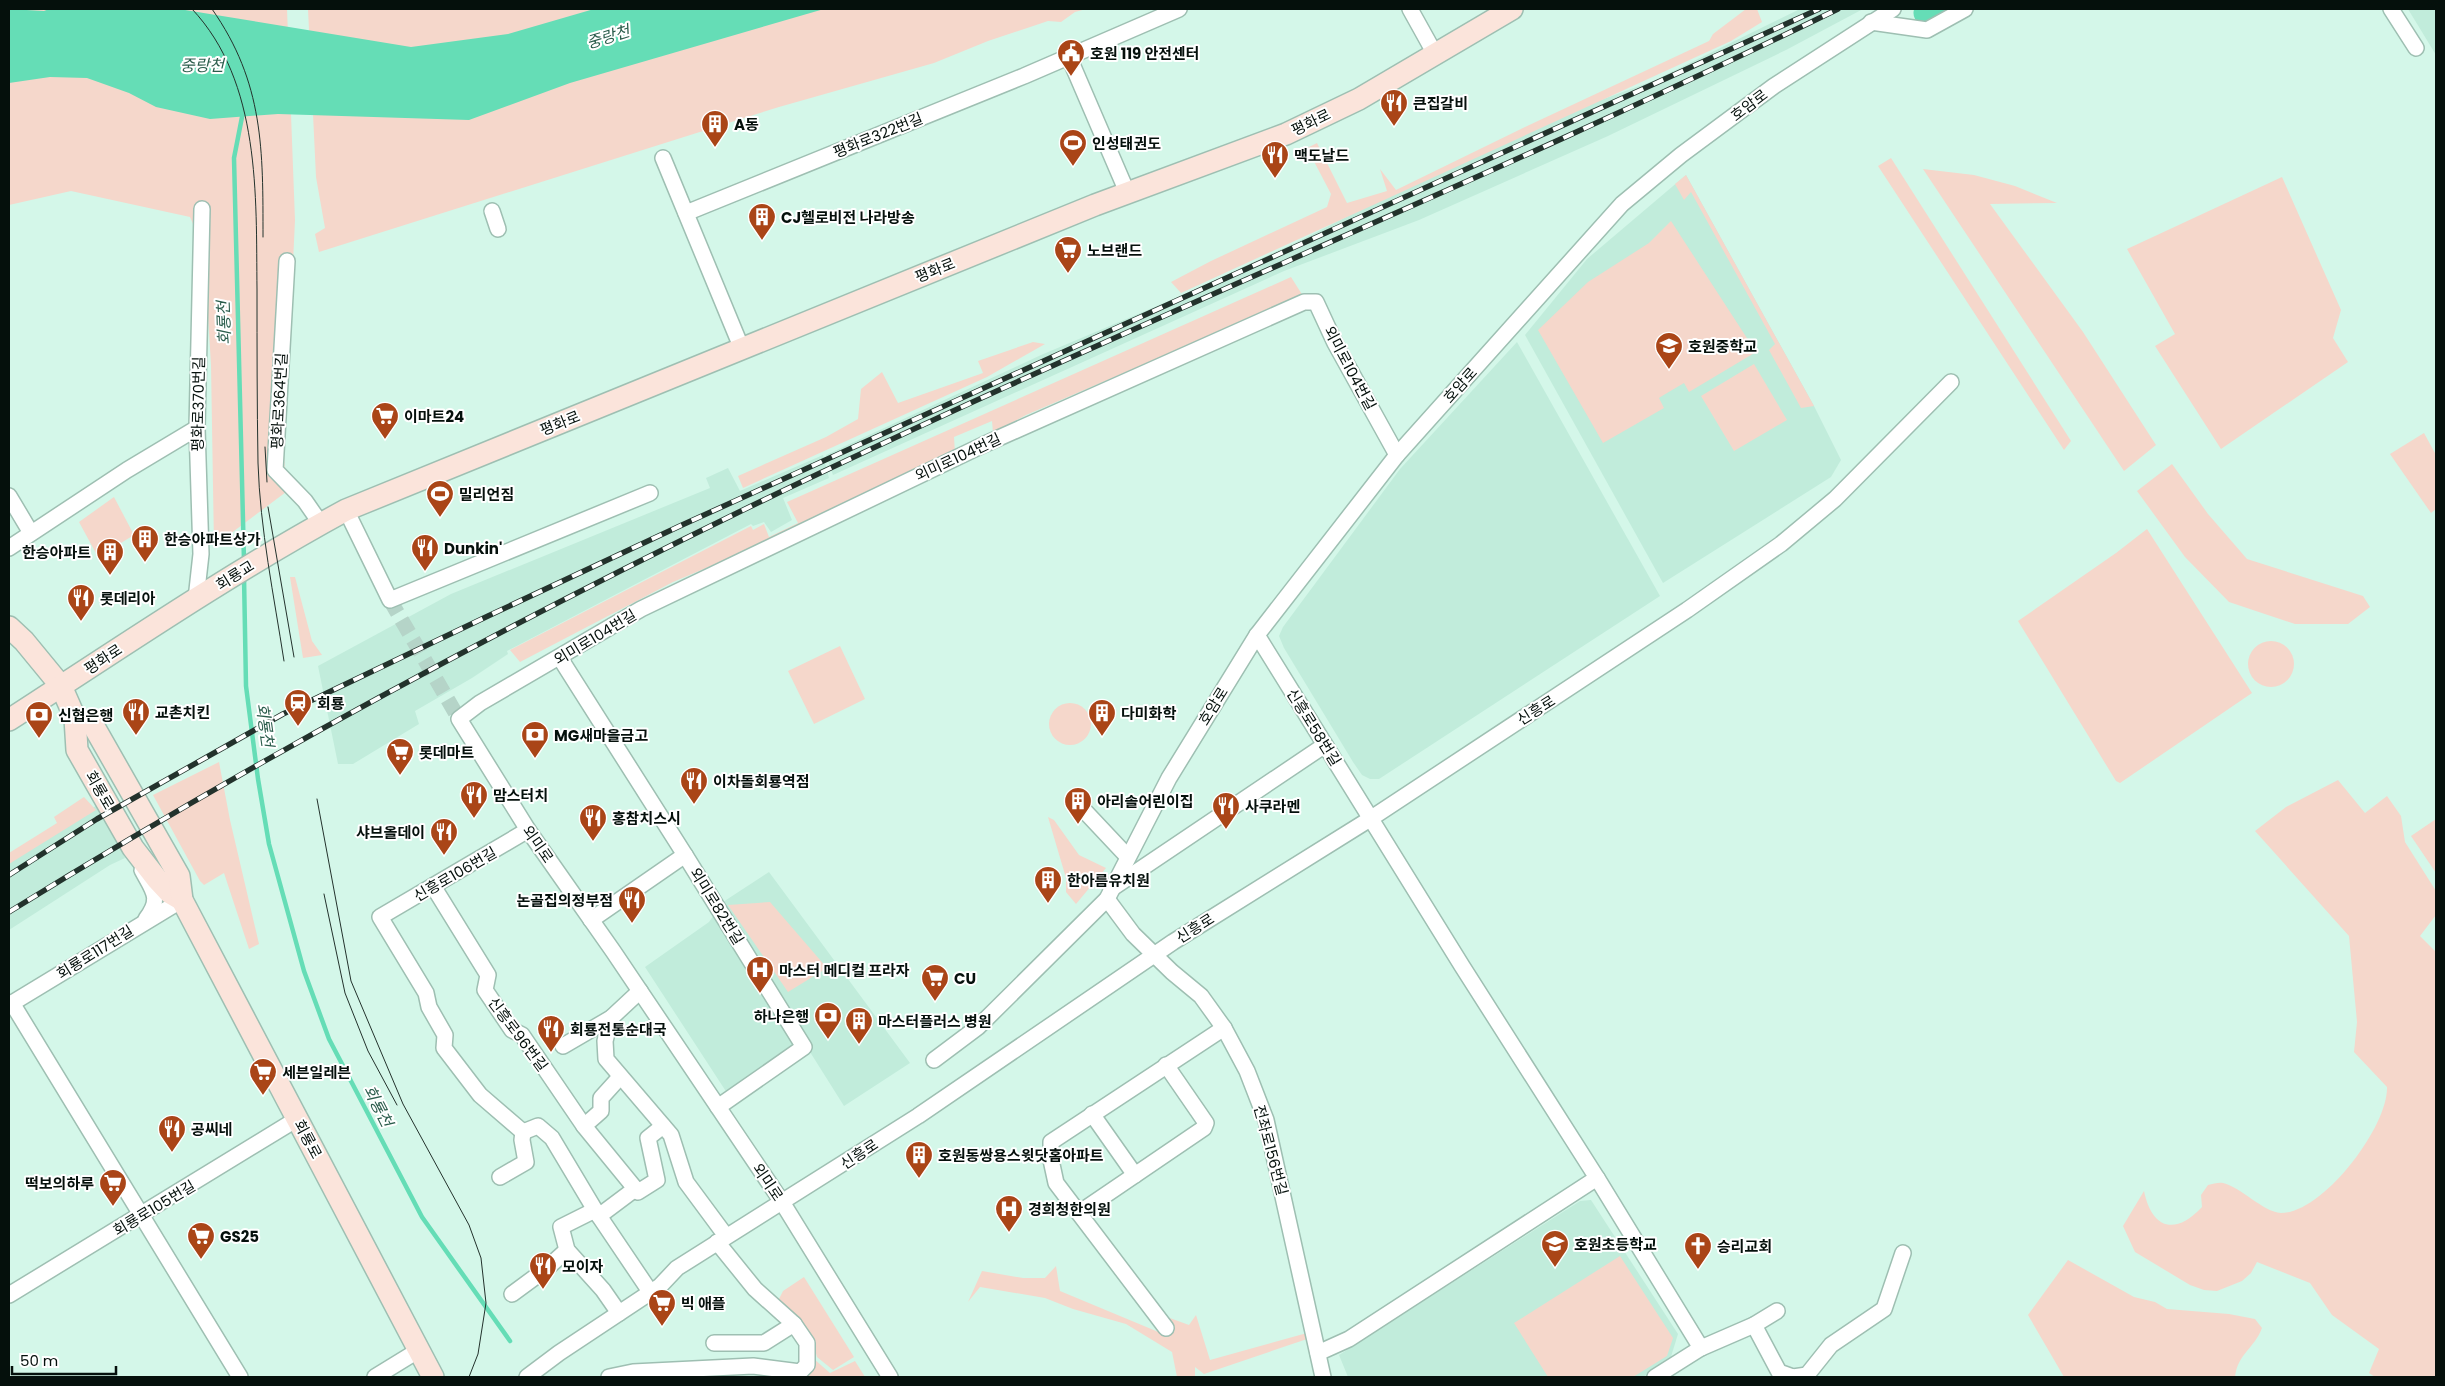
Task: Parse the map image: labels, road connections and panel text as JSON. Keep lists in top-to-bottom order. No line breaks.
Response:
{"streets":{"main road":["평화로","회룡교","회룡로"],"street":["호암로","평화로322번길","외미로104번길","평화로364번길","평화로370번길","신흥로","신흥로58번길","외미로","신흥로106번길","외미로82번길","회룡로117번길","신흥로96번길","전좌로156번길","회룡로105번길"]},"crossings":[["호암로","외미로104번길"],["호암로","신흥로58번길"],["호암로","전좌로156번길"],["평화로","평화로364번길"],["평화로","평화로370번길"],["평화로","회룡교"],["평화로","회룡로"],["외미로104번길","외미로"],["외미로104번길","외미로82번길"],["평화로370번길","회룡교"],["신흥로","신흥로58번길"],["신흥로","외미로"],["신흥로","전좌로156번길"],["회룡로","회룡로117번길"],["회룡로","회룡로105번길"],["외미로","신흥로106번길"],["외미로","외미로82번길"],["신흥로106번길","신흥로96번길"]],"water":["중랑천","회룡천"],"places":{"public building":["호원 119 안전센터"],"restaurant":["큰집갈비","맥도날드","Dunkin'","롯데리아","교촌치킨","이차돌회룡역점","맘스터치","사쿠라멘","홍참치스시","샤브올데이","논골집의정부점","회룡전통순대국","공씨네","모이자"],"building":["A동","CJ헬로비전 나라방송","한승아파트상가","한승아파트","다미화학","아리솔어린이집","한아름유치원","마스터플러스 병원","호원동쌍용스윗닷홈아파트"],"sports":["인성태권도","밀리언짐"],"supermarket":["노브랜드","이마트24","롯데마트","CU","세븐일레븐","떡보의하루","GS25","빅 애플"],"school or university":["호원중학교","호원초등학교"],"station":["회룡"],"bank":["신협은행","MG새마을금고","하나은행"],"hospital":["마스터 메디컬 프라자","경희청한의원"],"church":["승리교회"]},"scale_bar":"50 m"}
